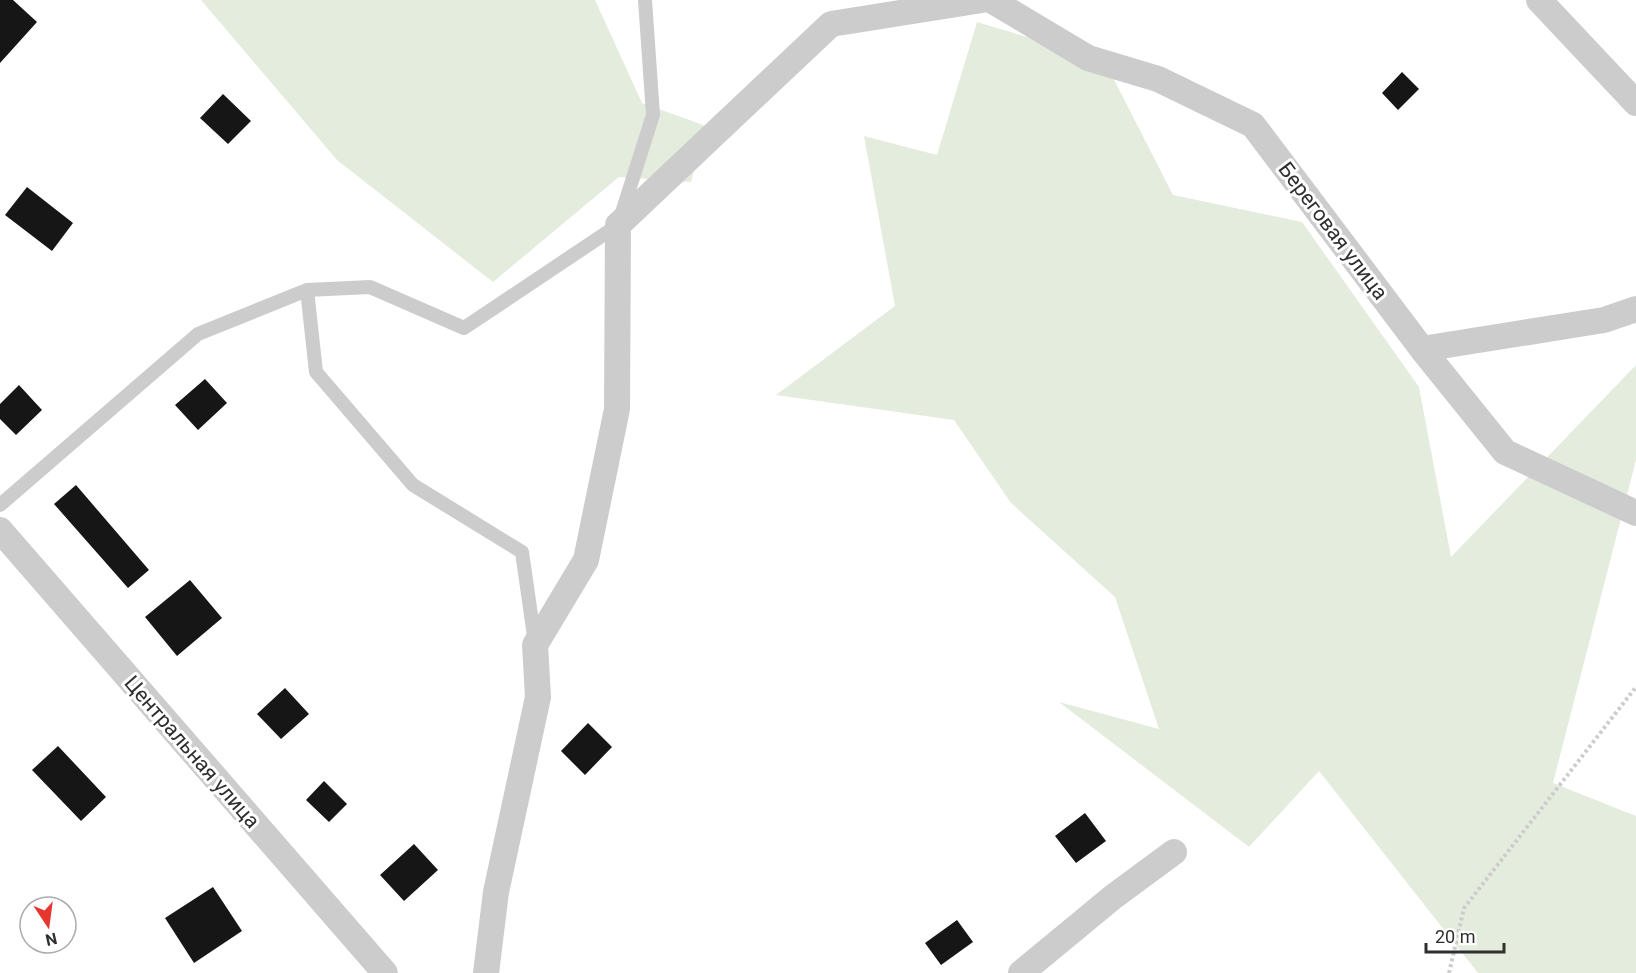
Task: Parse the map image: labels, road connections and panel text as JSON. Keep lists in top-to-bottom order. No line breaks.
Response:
{"streets":{"street":["Береговая улица","Центральная улица"]},"scale_bar":"20 m","north":"bottom"}
